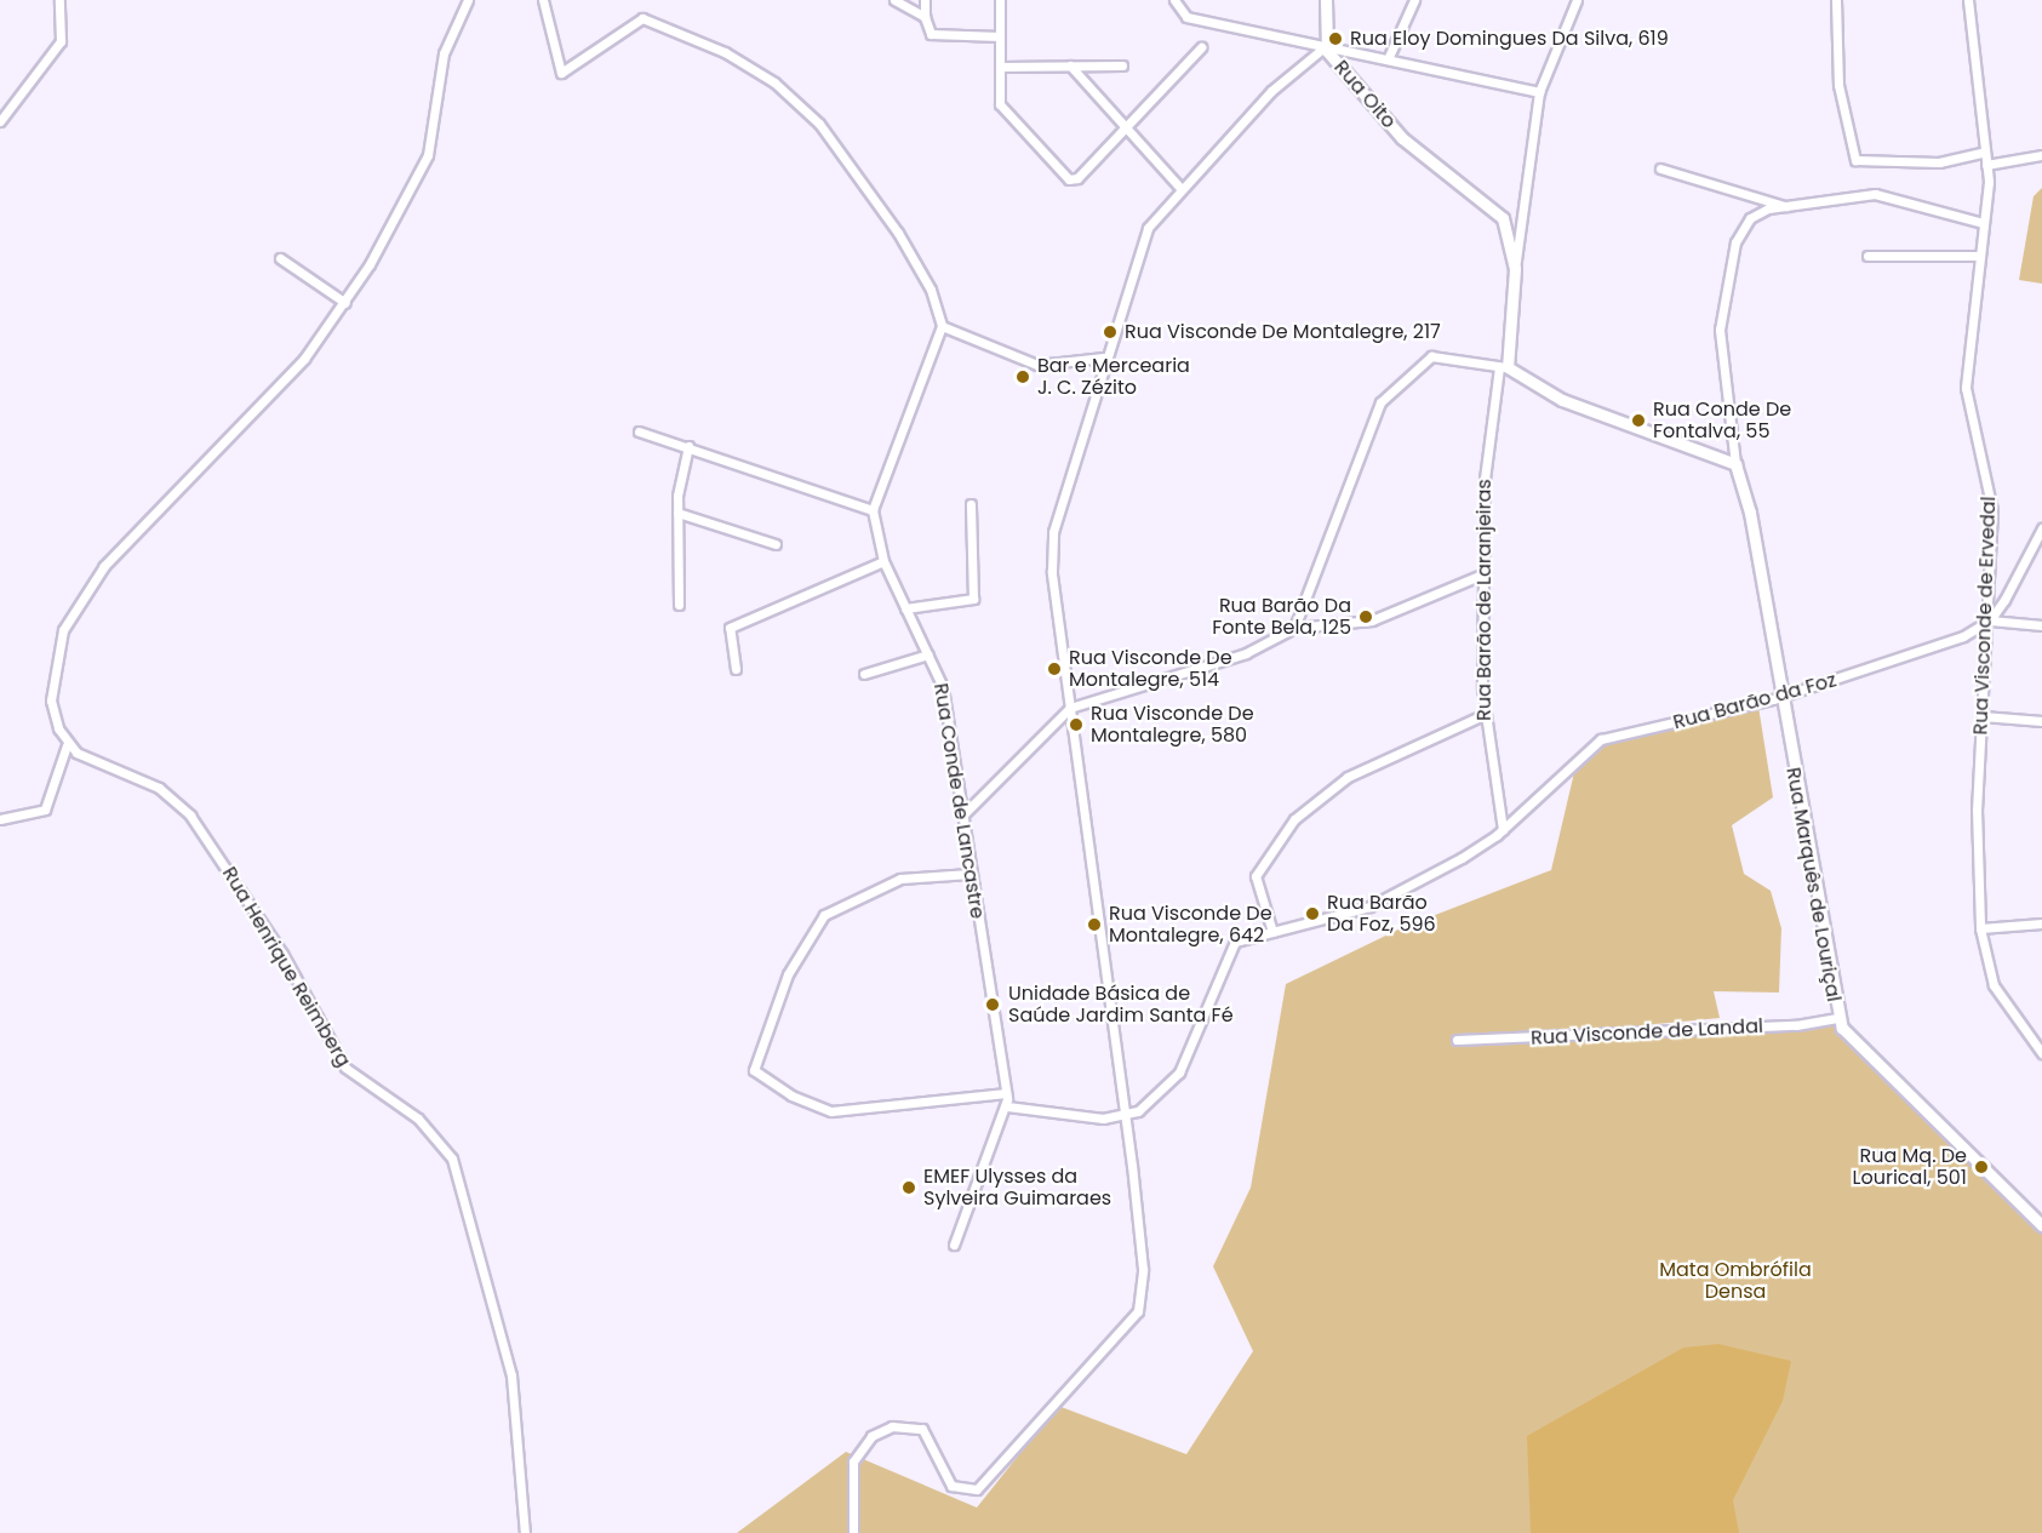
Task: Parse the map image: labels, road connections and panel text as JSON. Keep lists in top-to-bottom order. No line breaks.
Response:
{"streets":{"main road":["Rua Oito","Rua Barão de Laranjeiras","Rua Marquês de Louriçal"],"street":["Rua Visconde de Ervedal","Rua Barão da Foz","Rua Conde de Lancastre","Rua Henrique Reimberg","Rua Visconde de Landal"]},"crossings":[["Rua Oito","Rua Barão de Laranjeiras"],["Rua Barão de Laranjeiras","Rua Barão da Foz"],["Rua Visconde de Ervedal","Rua Barão da Foz"],["Rua Barão da Foz","Rua Marquês de Louriçal"],["Rua Marquês de Louriçal","Rua Visconde de Landal"]],"parks":["Mata Ombrófila Densa"],"places":["Rua Eloy Domingues Da Silva, 619","Rua Visconde De Montalegre, 217","Bar e Mercearia J. C. Zézito","Rua Conde De Fontalva, 55","Rua Barão Da Fonte Bela, 125","Rua Visconde De Montalegre, 514","Rua Visconde De Montalegre, 580","Rua Barão Da Foz, 596","Rua Visconde De Montalegre, 642","Unidade Básica de Saúde Jardim Santa Fé","Rua Mq. De Lourical, 501","EMEF Ulysses da Sylveira Guimaraes"]}
